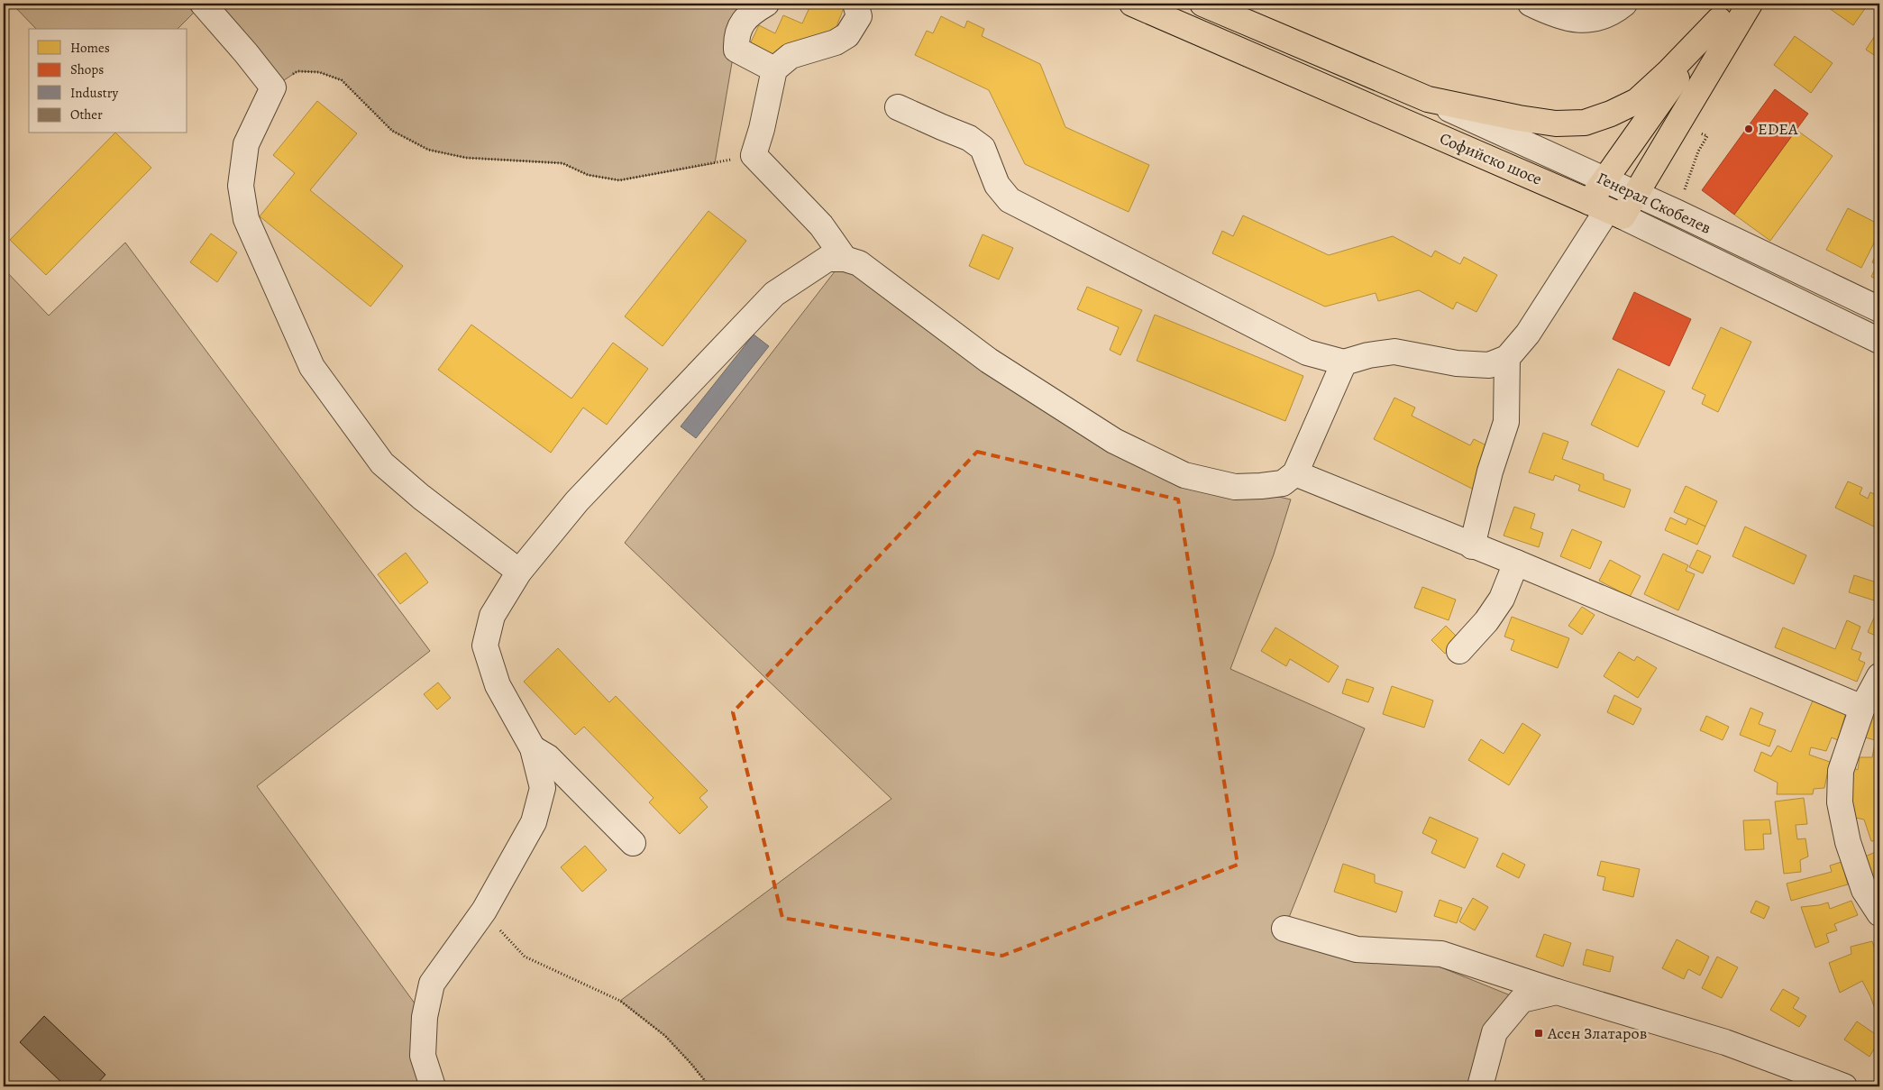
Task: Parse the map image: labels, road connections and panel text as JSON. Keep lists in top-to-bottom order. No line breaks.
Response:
{"streets":{"main road":["Софийско шосе"],"street":["Генерал Скобелев"]},"crossings":[["Софийско шосе","Генерал Скобелев"]],"places":{"other":["EDEA"],"transit":["Асен Златаров"]},"legend":["Homes","Shops","Industry","Other"]}
